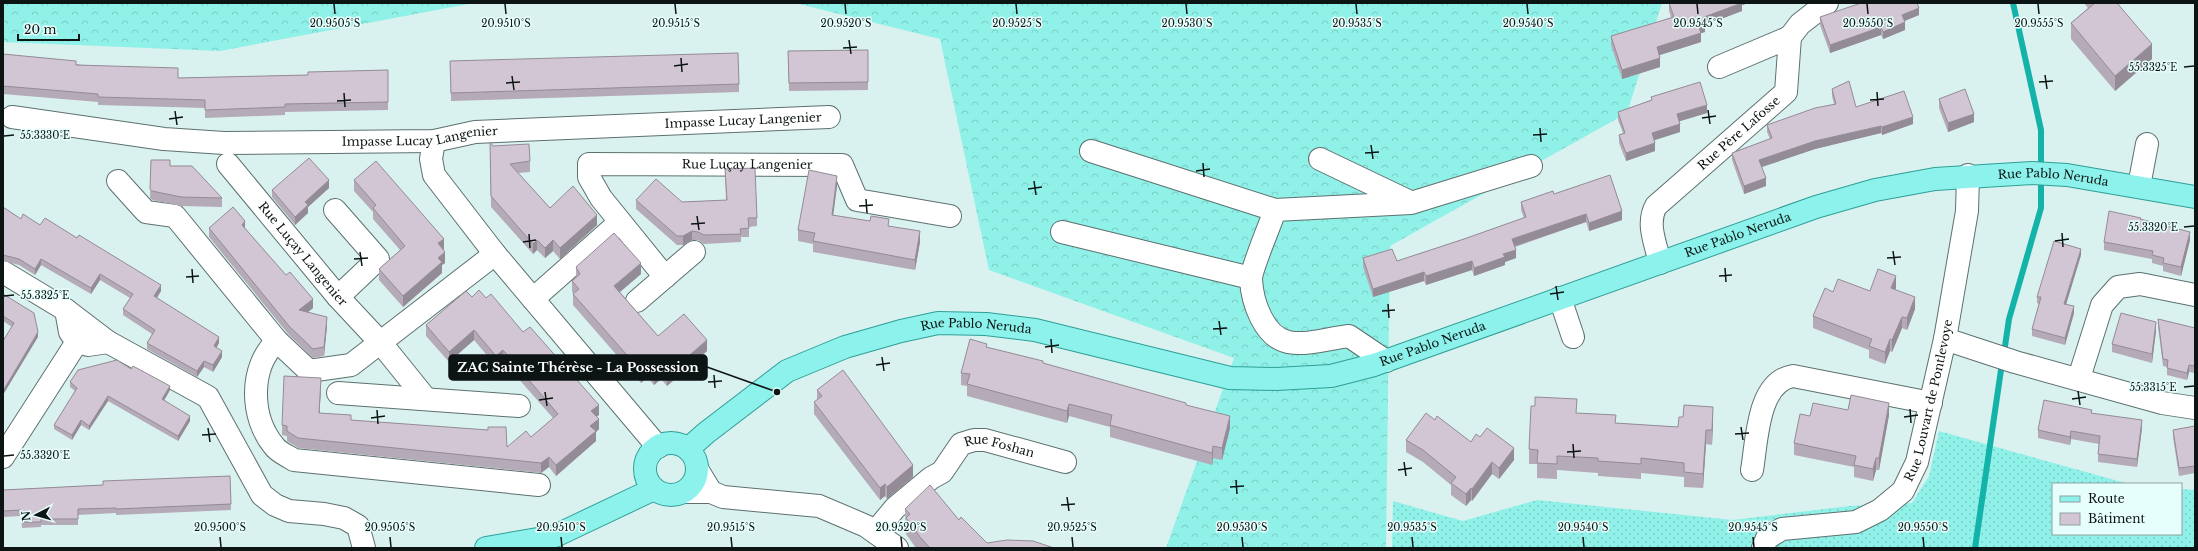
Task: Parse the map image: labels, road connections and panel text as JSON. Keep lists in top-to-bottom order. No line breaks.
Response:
{"streets":{"main road":["Rue Pablo Neruda"],"street":["Impasse Lucay Langenier","Rue Père Lafosse","Rue Luçay Langenier","Rue Louvart de Pontlevoye","Rue Foshan"]},"crossings":[["Rue Père Lafosse","Rue Pablo Neruda"],["Rue Pablo Neruda","Rue Louvart de Pontlevoye"]],"places":["ZAC Sainte Thérèse - La Possession"],"legend":["Route","Bâtiment"],"scale_bar":"20 m","north":"left","coordinates":["20.9505°S","20.9510°S","20.9515°S","20.9520°S","20.9525°S","20.9530°S","20.9535°S","20.9540°S","20.9545°S","20.9550°S","20.9555°S","55.3325°E","55.3330°E","55.3320°E","55.3315°E","20.9500°S"]}
